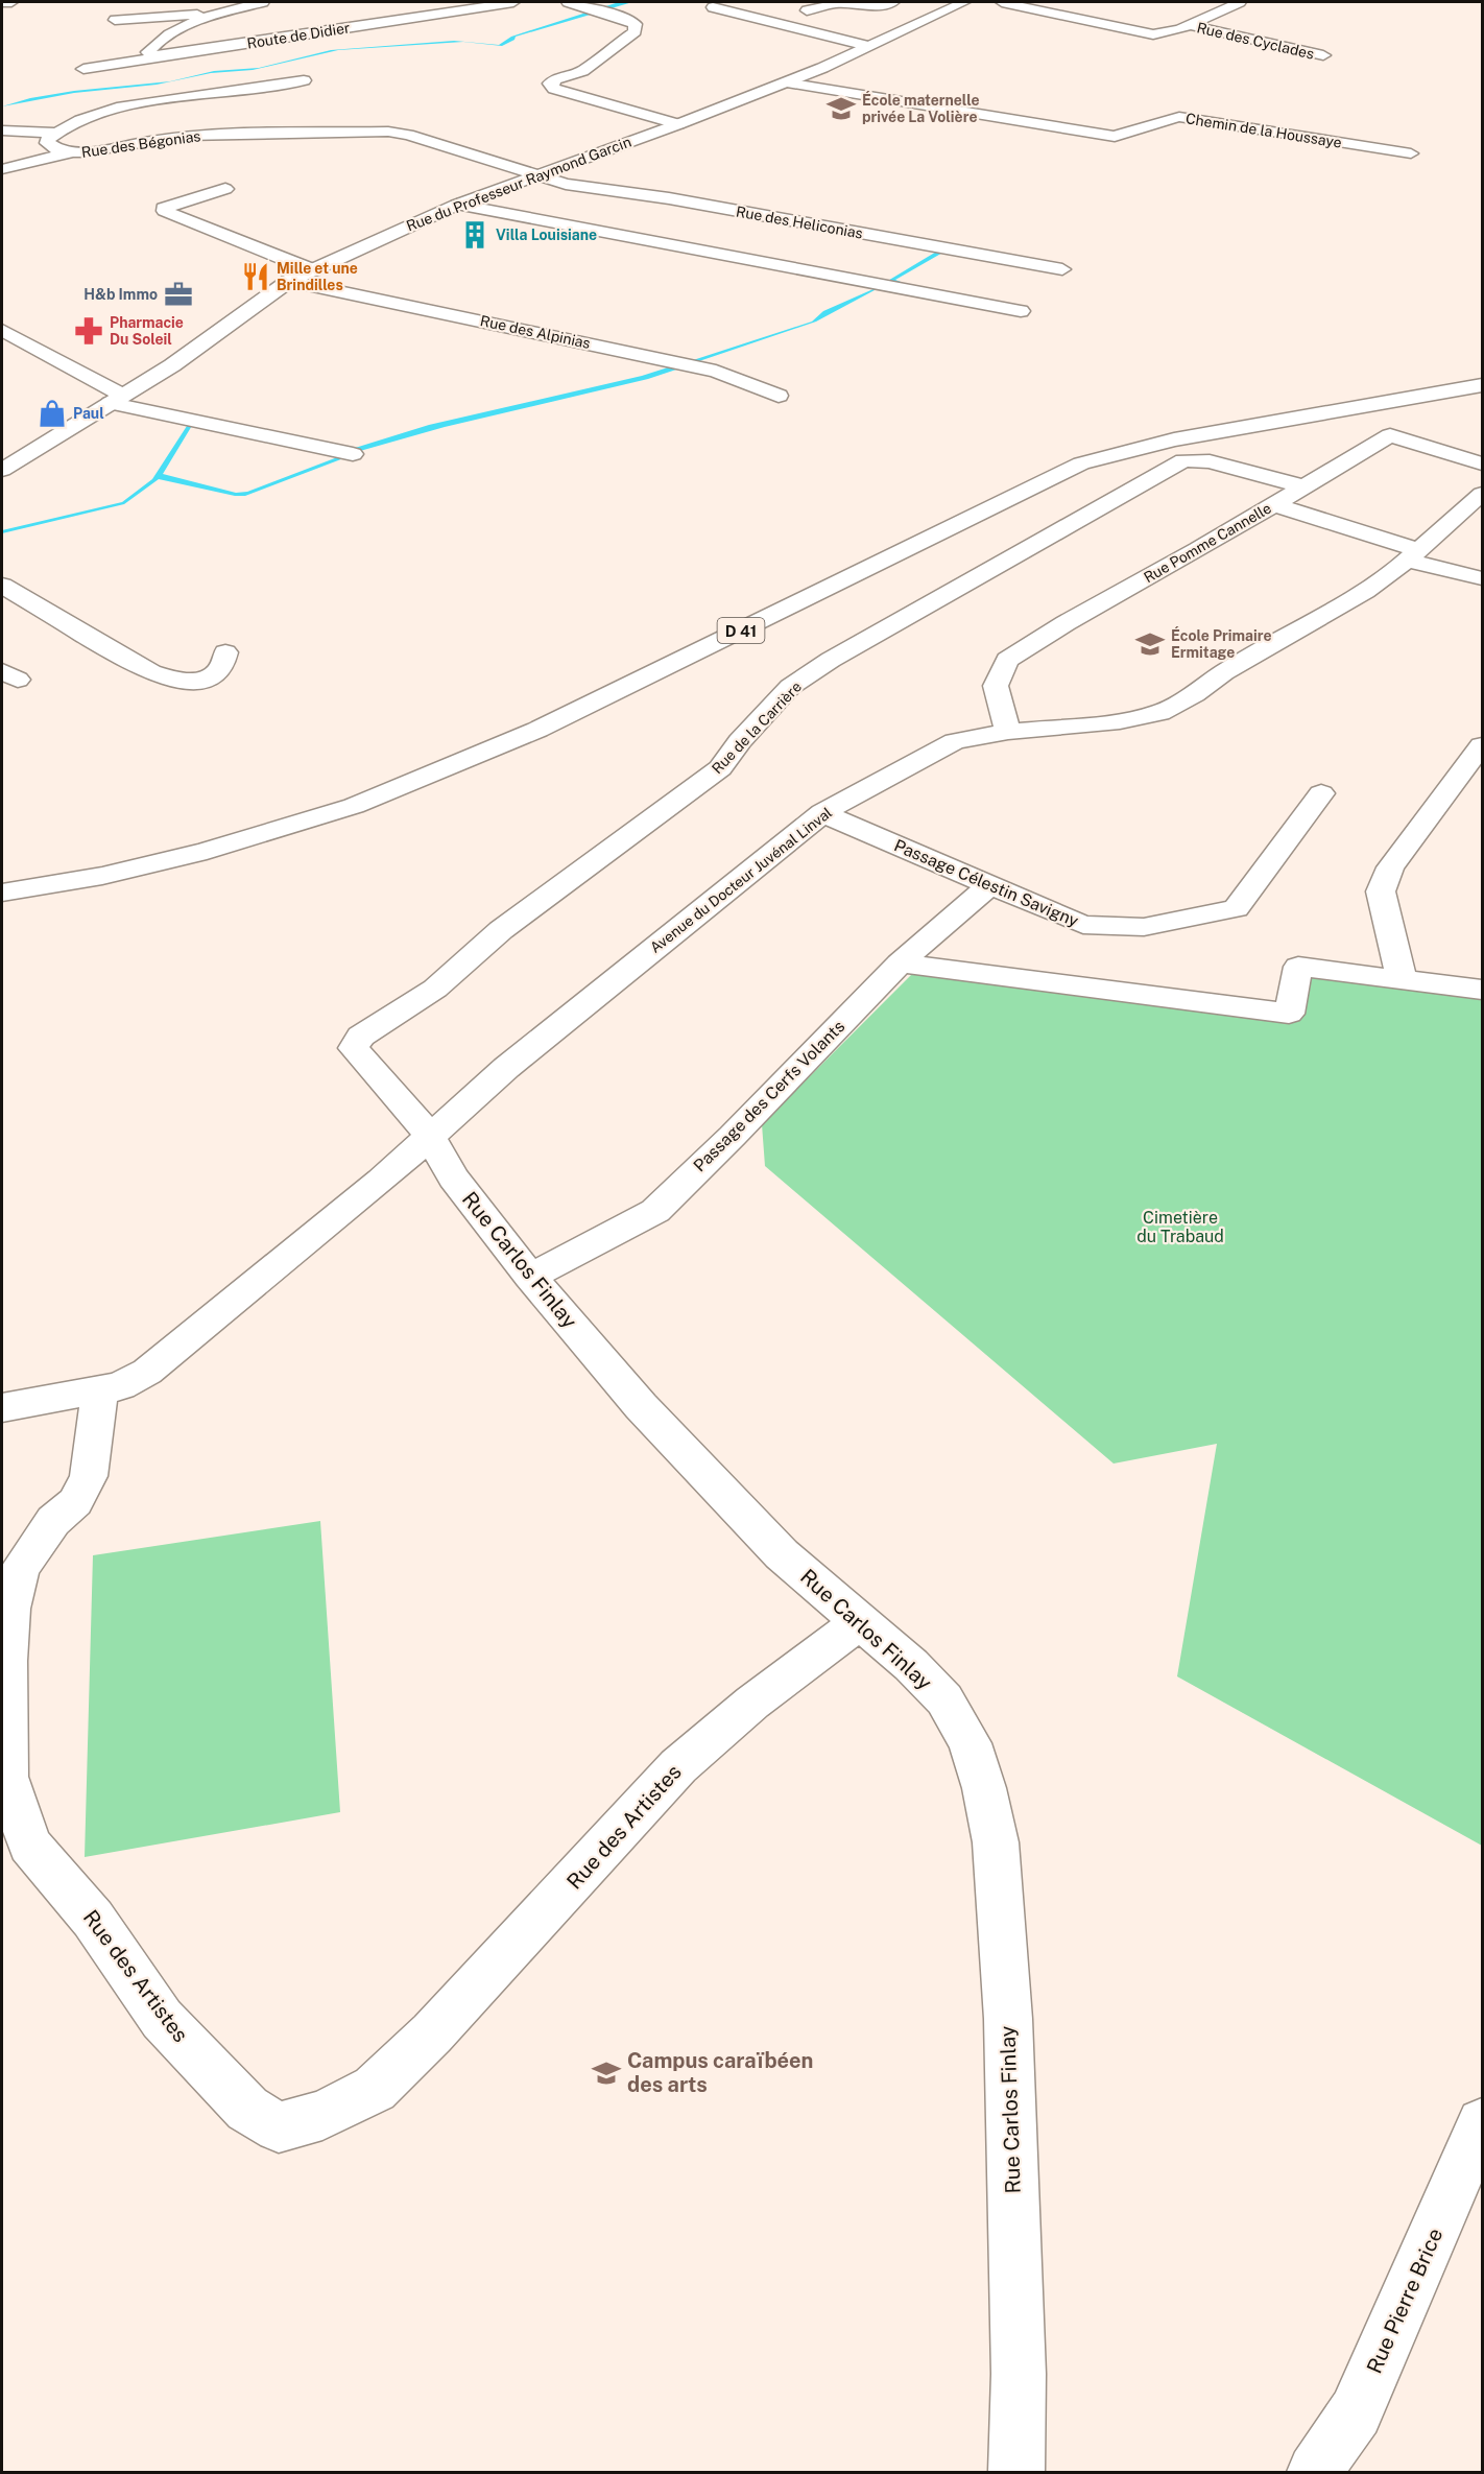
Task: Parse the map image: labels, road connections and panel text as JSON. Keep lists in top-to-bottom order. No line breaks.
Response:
{"streets":{"main road":["Route de Didier","Rue des Cyclades","Chemin de la Houssaye","Rue des Bégonias","Rue du Professeur Raymond Garcin","Rue des Heliconias","Rue des Alpinias","Rue Pomme Cannelle","D 41","Rue de la Carrière","Avenue du Docteur Juvénal Linval","Passage Célestin Savigny","Passage des Cerfs Volants","Rue Carlos Finlay","Rue des Artistes","Rue Pierre Brice"]},"crossings":[["Chemin de la Houssaye","Rue du Professeur Raymond Garcin"],["Rue des Bégonias","Rue du Professeur Raymond Garcin"],["Rue des Bégonias","Rue des Heliconias"],["Rue du Professeur Raymond Garcin","Rue des Heliconias"],["Rue du Professeur Raymond Garcin","Rue des Alpinias"],["Rue Pomme Cannelle","Rue de la Carrière"],["Rue Pomme Cannelle","Avenue du Docteur Juvénal Linval"],["Rue de la Carrière","Rue Carlos Finlay"],["Avenue du Docteur Juvénal Linval","Passage Célestin Savigny"],["Avenue du Docteur Juvénal Linval","Rue Carlos Finlay"],["Avenue du Docteur Juvénal Linval","Rue des Artistes"],["Passage Célestin Savigny","Passage des Cerfs Volants"],["Passage des Cerfs Volants","Rue Carlos Finlay"],["Rue Carlos Finlay","Rue des Artistes"]],"parks":["Cimetière du Trabaud"],"places":{"school or university":["École maternelle privée La Volière","École Primaire Ermitage","Campus caraïbéen des arts"],"building":["Villa Louisiane"],"restaurant":["Mille et une Brindilles"],"office":["H&b Immo"],"pharmacy":["Pharmacie Du Soleil"],"shop":["Paul"]}}
